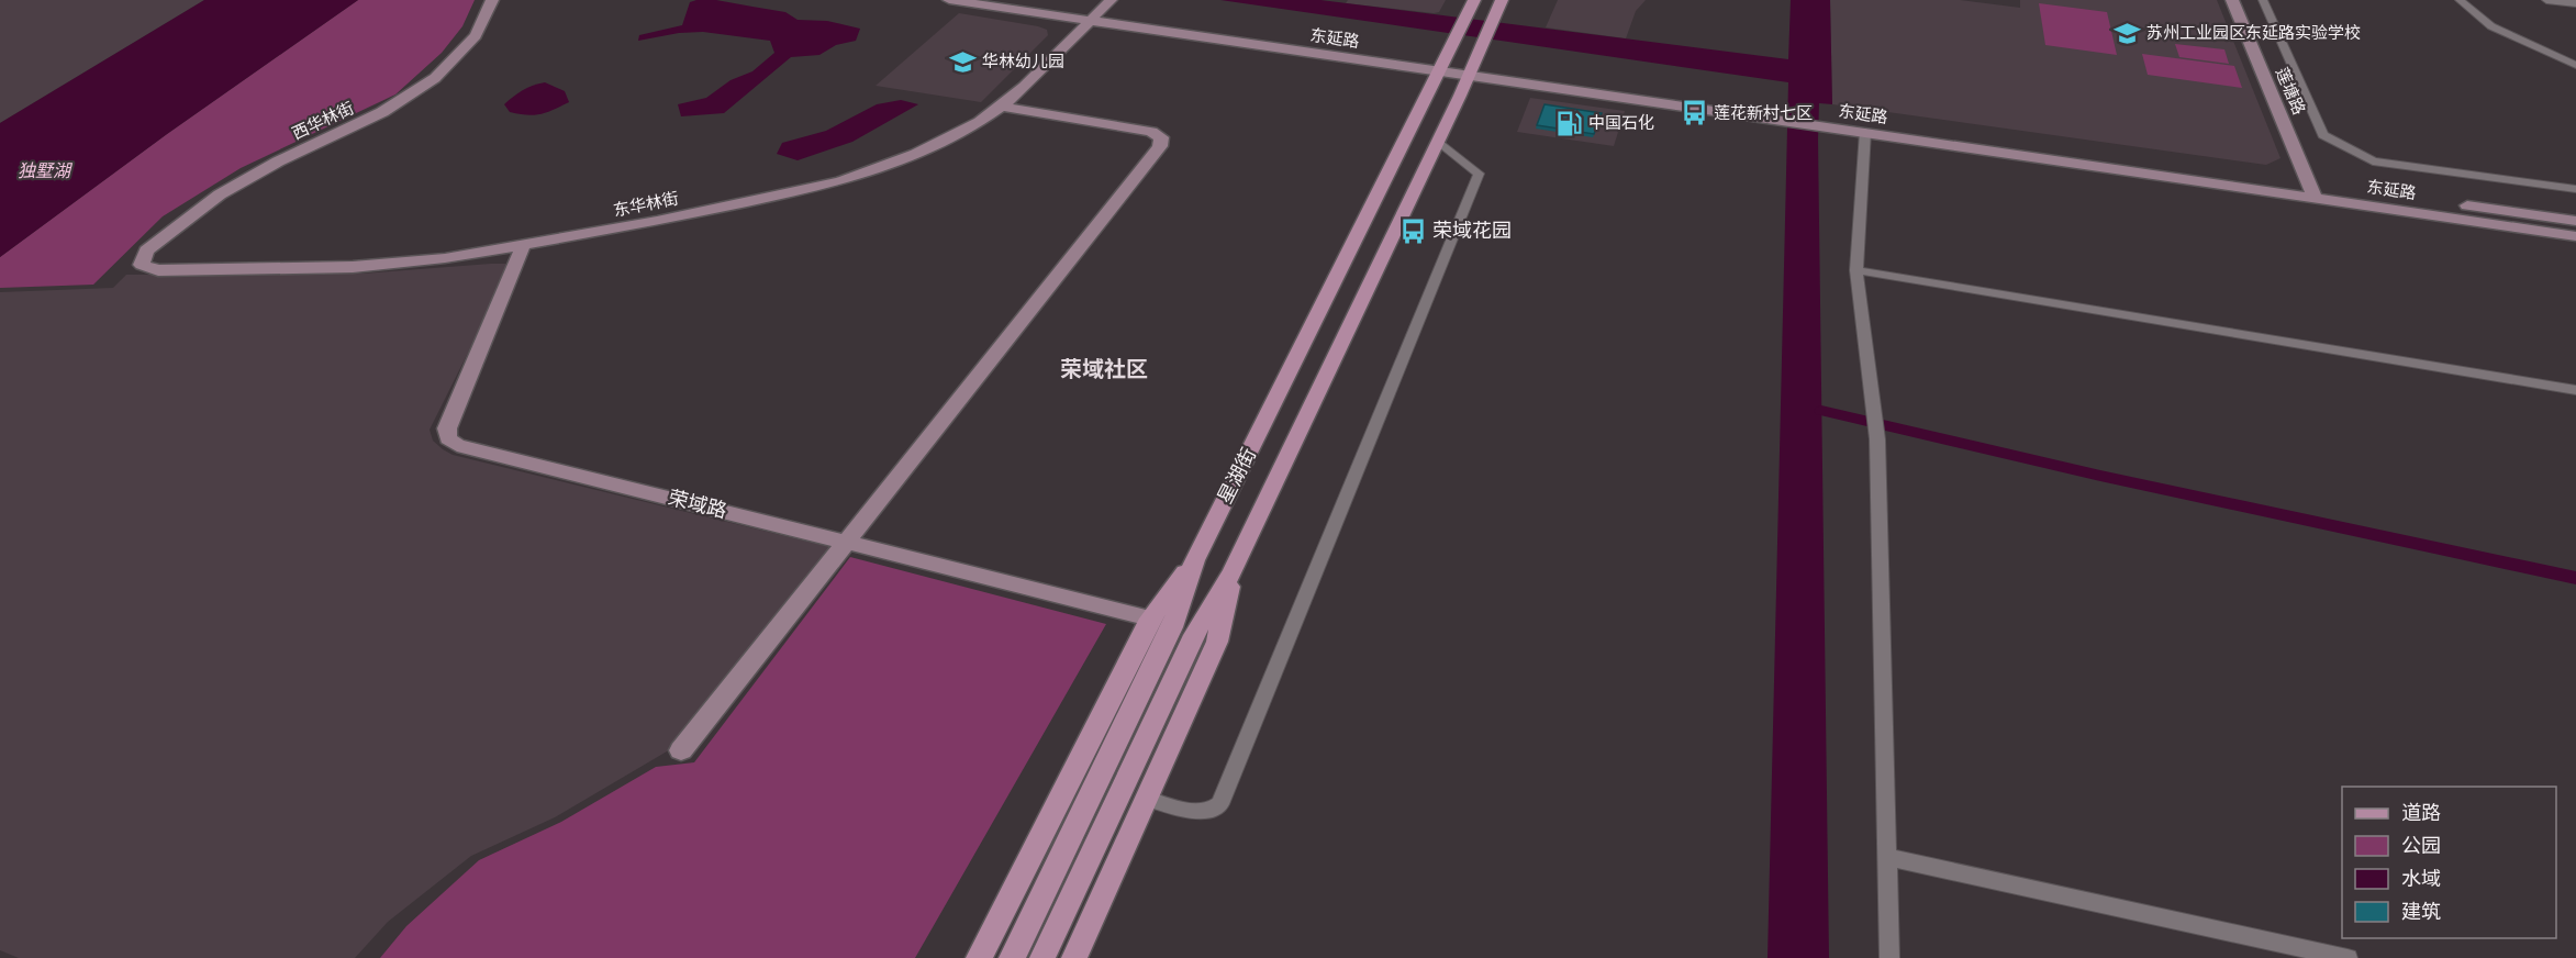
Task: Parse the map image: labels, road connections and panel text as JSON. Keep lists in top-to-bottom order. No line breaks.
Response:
{"streets":{"main road":["星湖街"],"street":["东延路","莲塘路","西华林街","东华林街","荣域路"]},"crossings":[["东延路","莲塘路"],["东延路","东华林街"],["东延路","星湖街"],["西华林街","东华林街"],["东华林街","荣域路"]],"districts":["荣域社区"],"water":["独墅湖"],"places":{"school or university":["苏州工业园区东延路实验学校","华林幼儿园"],"bus stop":["莲花新村七区","荣域花园"],"fuel station":["中国石化"]},"legend":["道路","公园","水域","建筑"]}
